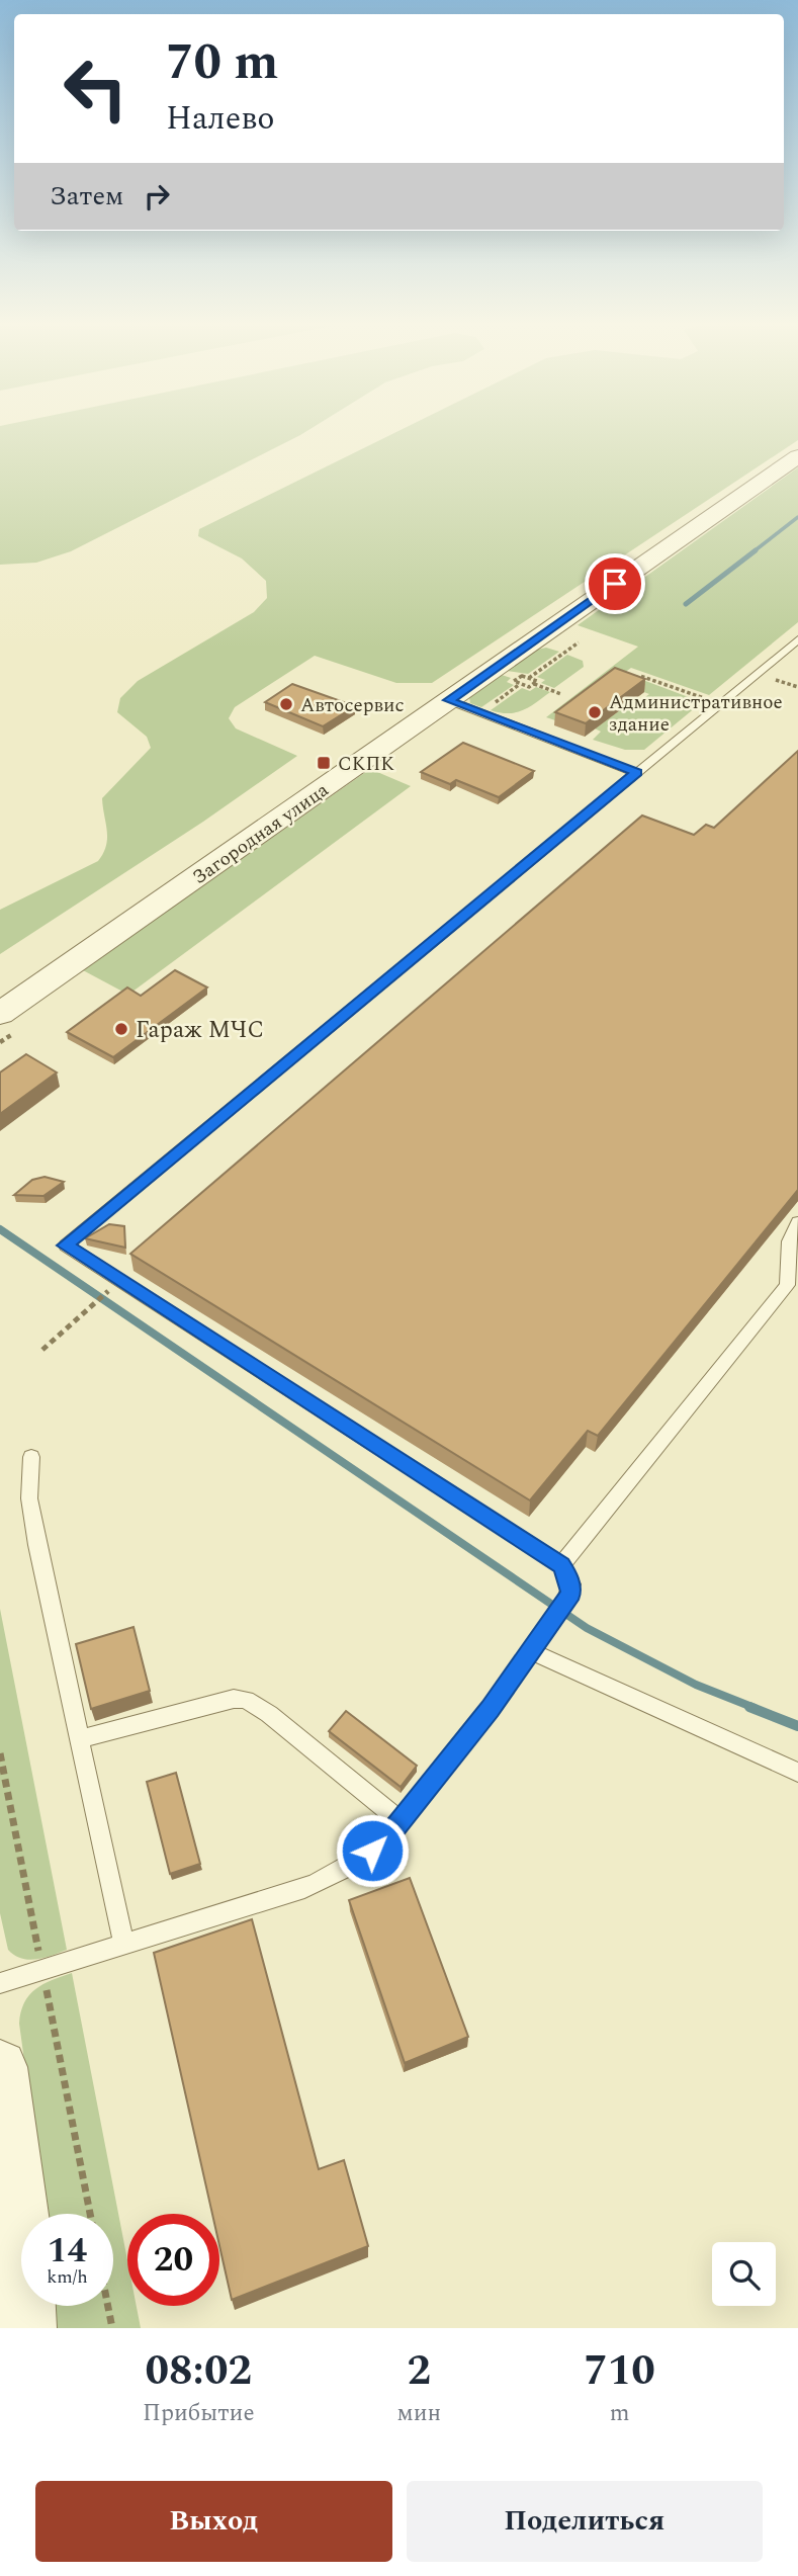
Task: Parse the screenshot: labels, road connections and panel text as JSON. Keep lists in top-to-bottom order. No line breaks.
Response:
{"streets":{"street":["Загородная улица"]},"places":{"other":["Автосервис","Административное здание","Гараж МЧС"],"transit":["СКПК"]},"page":{"turn":["70 m","Налево"],"then":"Затем","speed":"14 km/h","limit":"20","eta":["08:02","Прибытие","2","мин","710","m"],"buttons":["Выход","Поделиться"]}}
